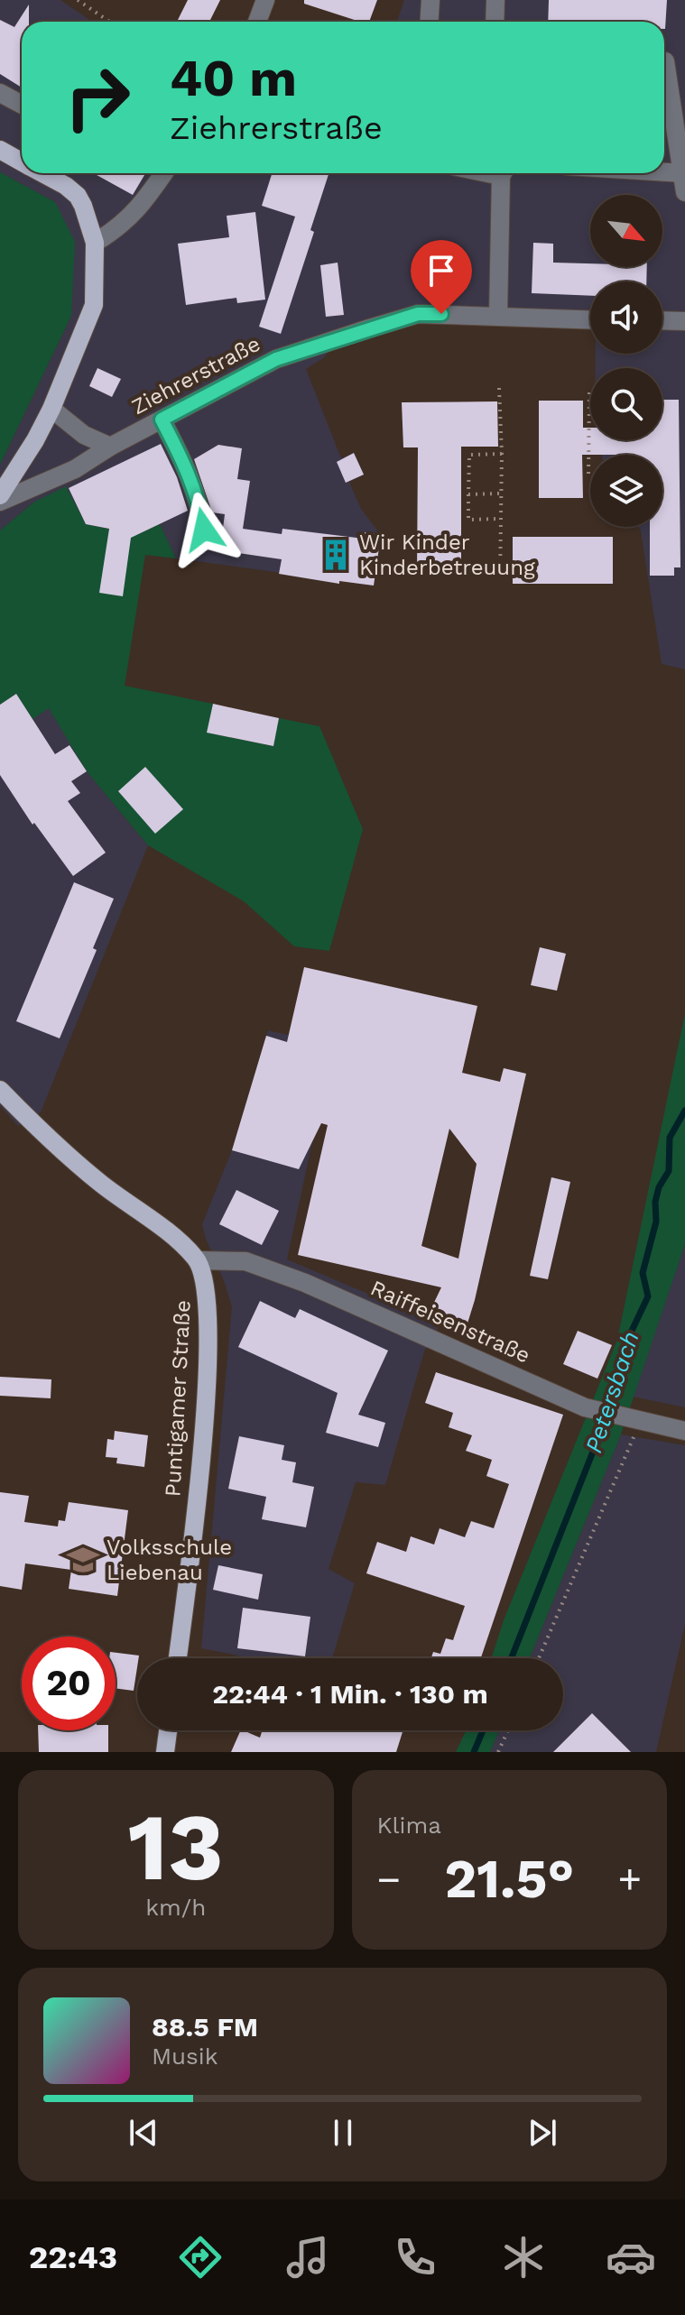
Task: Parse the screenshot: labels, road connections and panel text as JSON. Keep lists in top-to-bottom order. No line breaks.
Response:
{"streets":{"main road":["Puntigamer Straße"],"street":["Ziehrerstraße","Raiffeisenstraße"]},"crossings":[["Raiffeisenstraße","Puntigamer Straße"]],"water":["Petersbach"],"places":{"building":["Wir Kinder Kinderbetreuung"],"school or university":["Volksschule Liebenau"]},"north":"bottom right","page":{"turn":["40 m","Ziehrerstraße"],"limit":"20","trip":"22:44 · 1 Min. · 130 m","tile":[["13","km/h"],"Klima"],"heat":["−","21.5°","+"],"song":["88.5 FM","Musik"],"tabs":"22:43"}}
